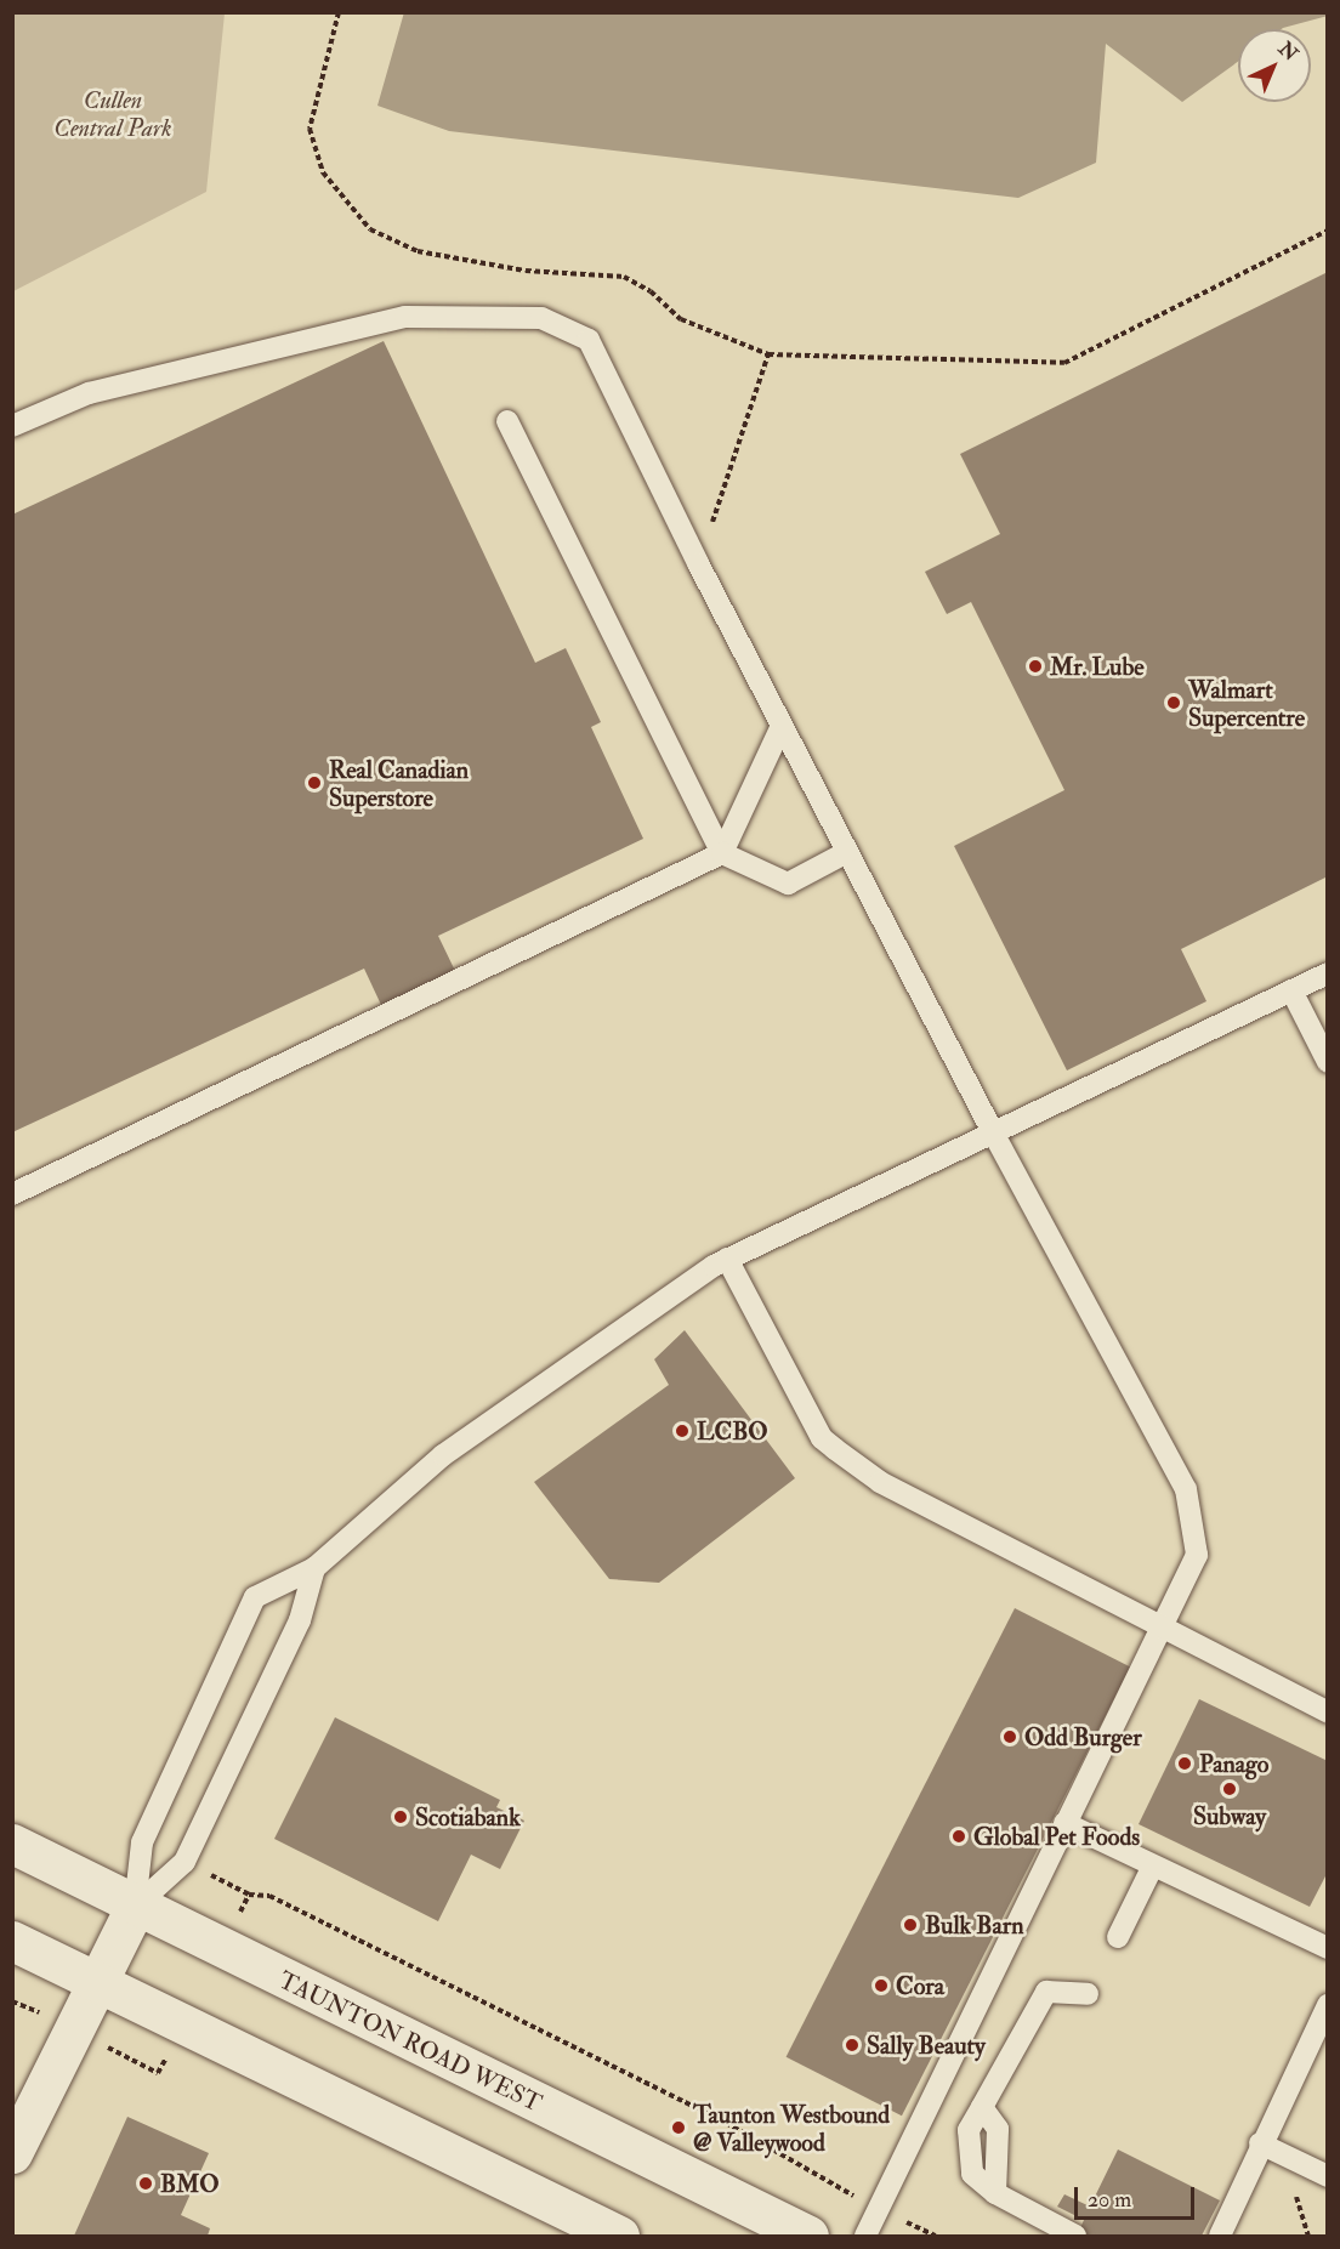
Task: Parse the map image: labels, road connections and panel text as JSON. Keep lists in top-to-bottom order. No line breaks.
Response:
{"streets":{"main road":["TAUNTON ROAD WEST"]},"parks":["Cullen Central Park"],"places":["Mr. Lube","Walmart Supercentre","Real Canadian Superstore","LCBO","Odd Burger","Panago","Subway","Scotiabank","Global Pet Foods","Bulk Barn","Cora","Sally Beauty","Taunton Westbound @ Valleywood","BMO"],"scale_bar":"20 m","north":"top right"}
